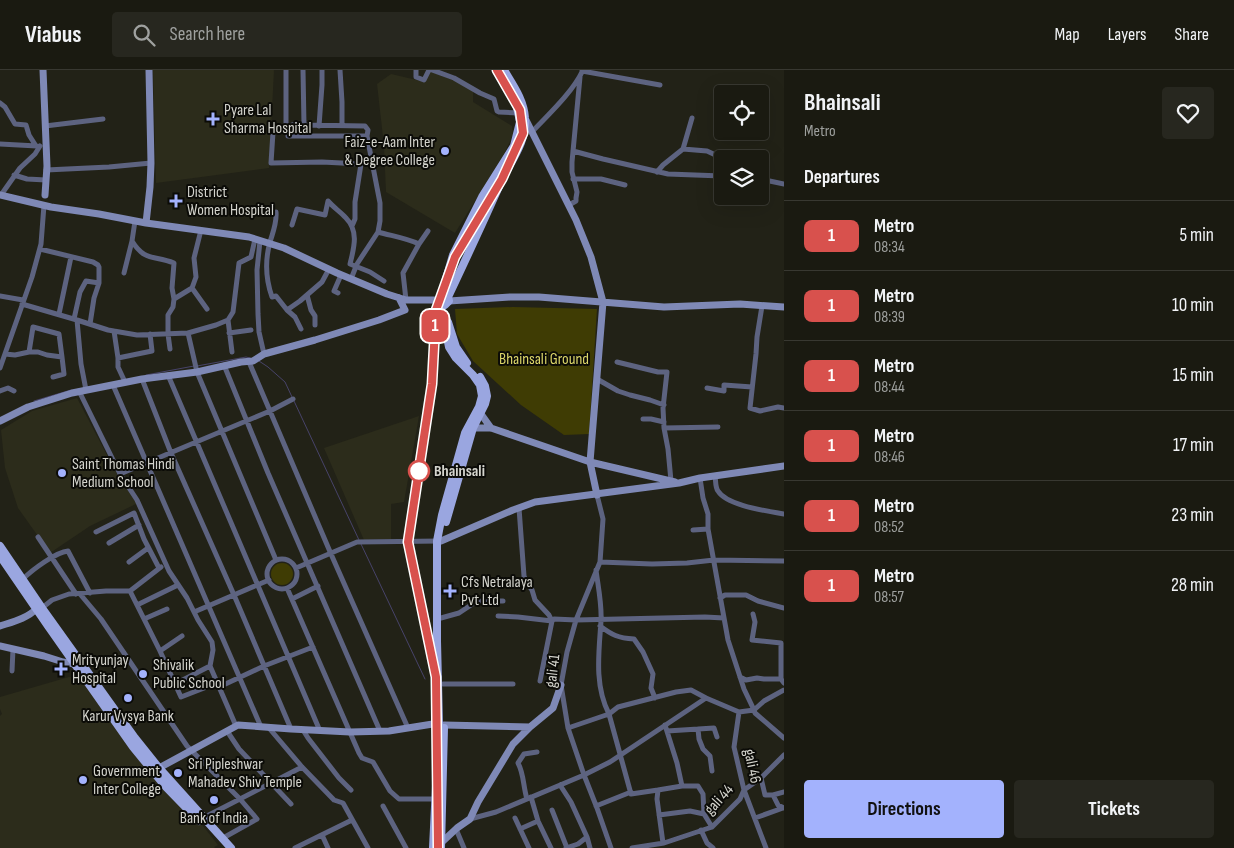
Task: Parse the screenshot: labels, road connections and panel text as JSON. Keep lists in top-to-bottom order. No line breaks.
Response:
{"streets":{"street":["gali 41","gali 46","gali 44"]},"crossings":[["gali 46","gali 44"]],"parks":["Bhainsali Ground"],"places":{"health":["Pyare Lal Sharma Hospital","District Women Hospital","Cfs Netralaya Pvt Ltd","Mrityunjay Hospital"],"other":["Faiz-e-Aam Inter & Degree College","Bhainsali","Saint Thomas Hindi Medium School","Shivalik Public School","Karur Vysya Bank","Sri Pipleshwar Mahadev Shiv Temple","Government Inter College","Bank of India"]},"lines":["metro line 1"],"page":{"header":"Viabus","search":"Search here","nav":["Map","Layers","Share"],"on_map":"1","heading":[["Bhainsali","Metro"],"Departures"],"list":[{"mark":"1","name":"Metro","note":"08:34","value":"5 min"},{"mark":"1","name":"Metro","note":"08:39","value":"10 min"},{"mark":"1","name":"Metro","note":"08:44","value":"15 min"},{"mark":"1","name":"Metro","note":"08:46","value":"17 min"},{"mark":"1","name":"Metro","note":"08:52","value":"23 min"},{"mark":"1","name":"Metro","note":"08:57","value":"28 min"}],"buttons":["Directions","Tickets"]}}
